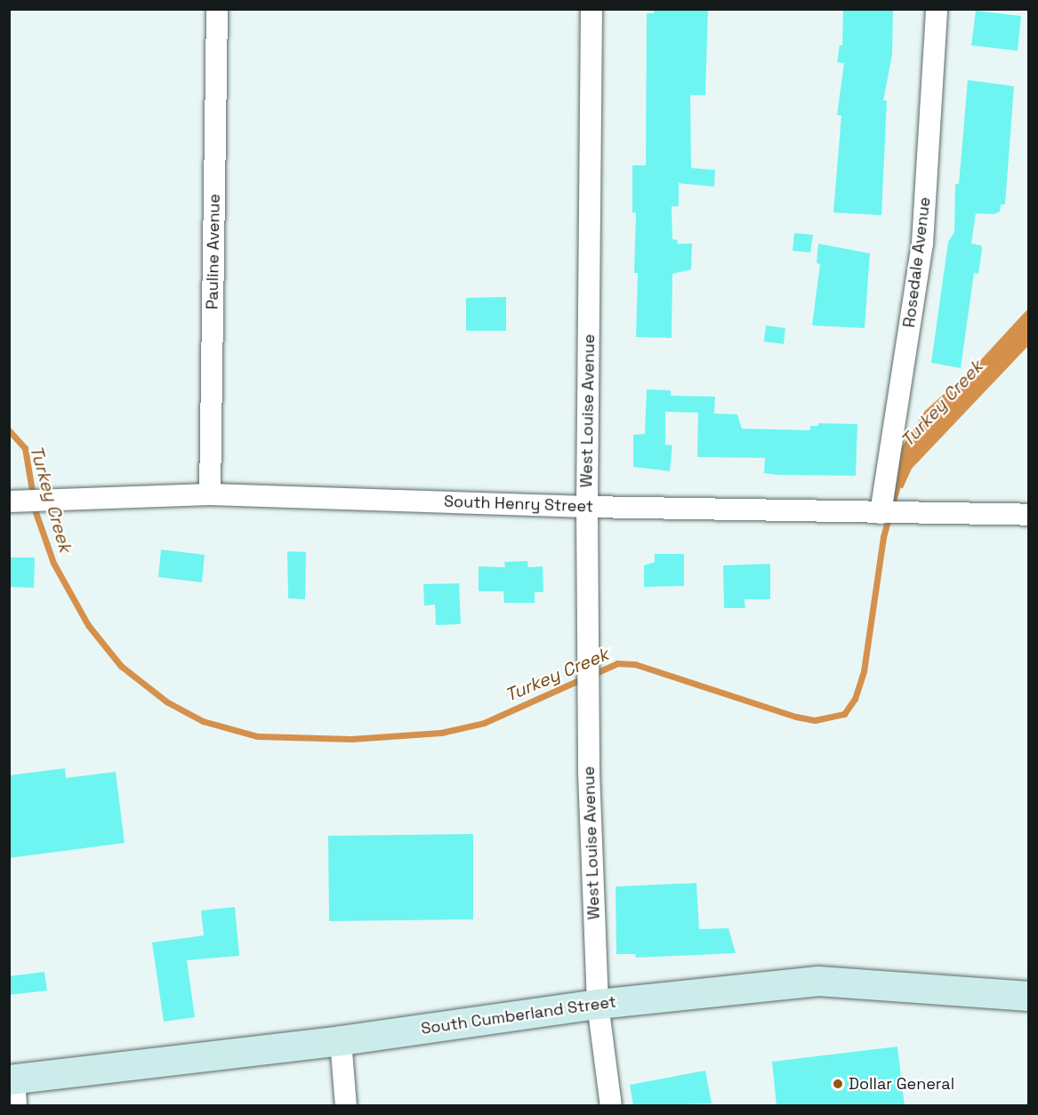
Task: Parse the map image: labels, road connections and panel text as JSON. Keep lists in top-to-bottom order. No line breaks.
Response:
{"streets":{"main road":["South Cumberland Street"],"street":["Pauline Avenue","Rosedale Avenue","West Louise Avenue","South Henry Street"]},"crossings":[["Pauline Avenue","South Henry Street"],["Rosedale Avenue","South Henry Street"],["West Louise Avenue","South Henry Street"],["West Louise Avenue","South Cumberland Street"]],"water":["Turkey Creek"],"places":["Dollar General"]}
